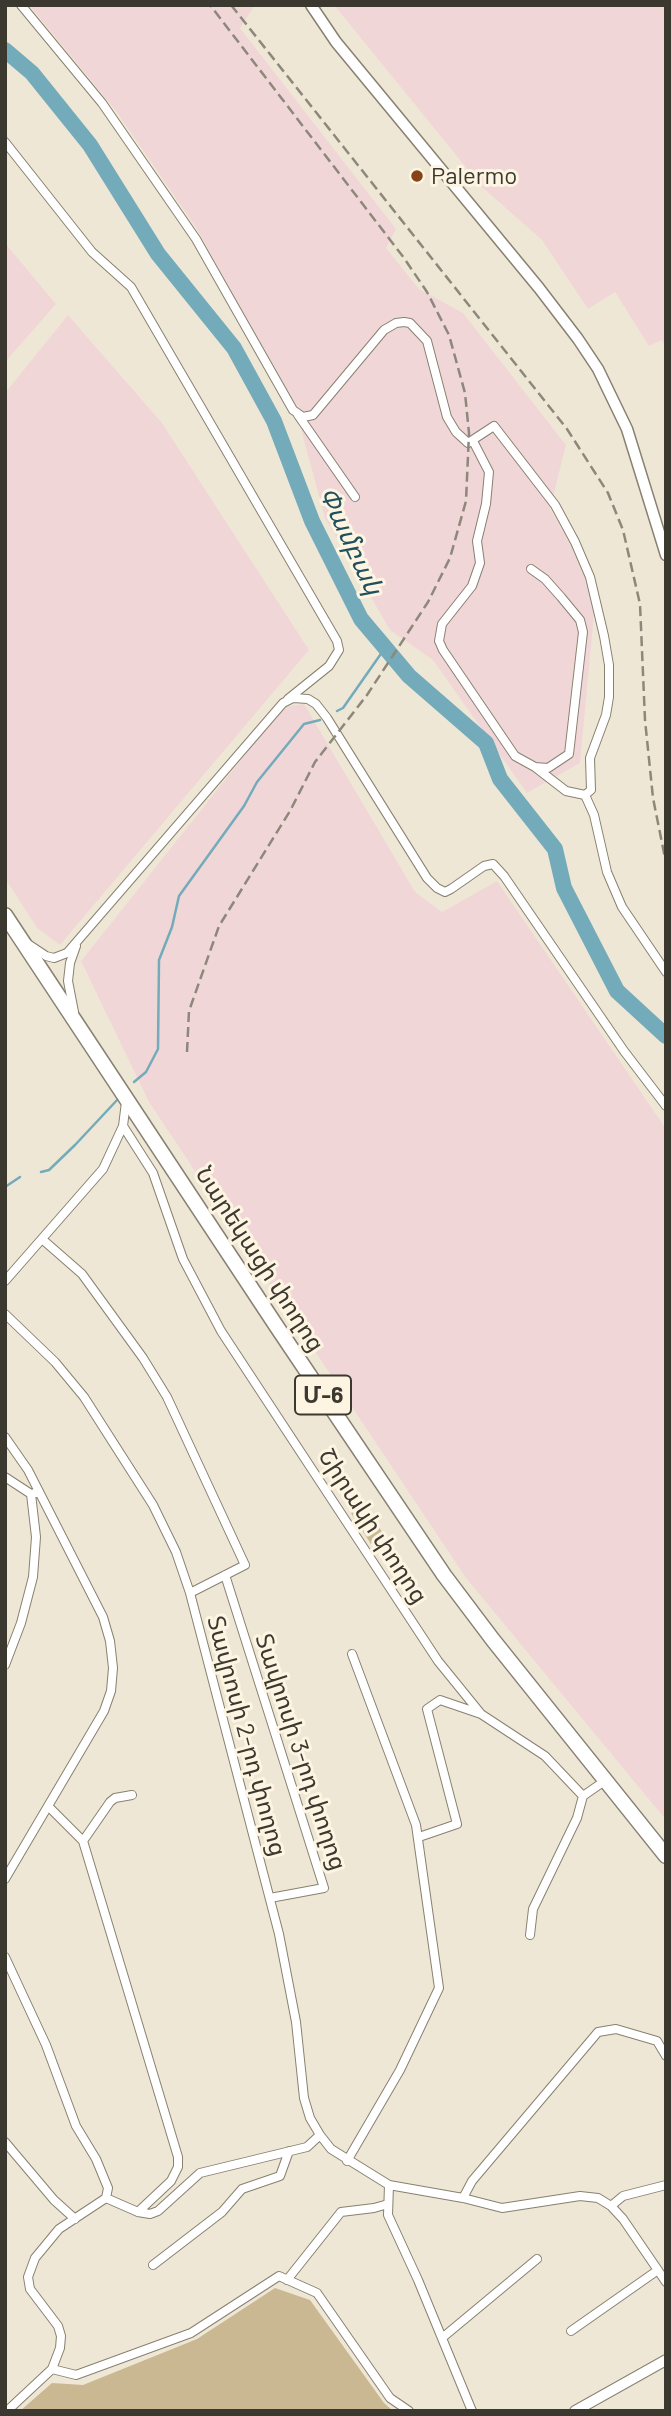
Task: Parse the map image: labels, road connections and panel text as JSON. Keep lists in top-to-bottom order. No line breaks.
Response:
{"streets":{"highway":["Նարեկացի փողոց","Մ-6"],"street":["Շիրակի փողոց","Տավրոսի 2-րդ փողոց","Տավրոսի 3-րդ փողոց"]},"crossings":[["Տավրոսի 2-րդ փողոց","Տավրոսի 3-րդ փողոց"]],"water":["Փամբակ"],"places":["Palermo"]}
